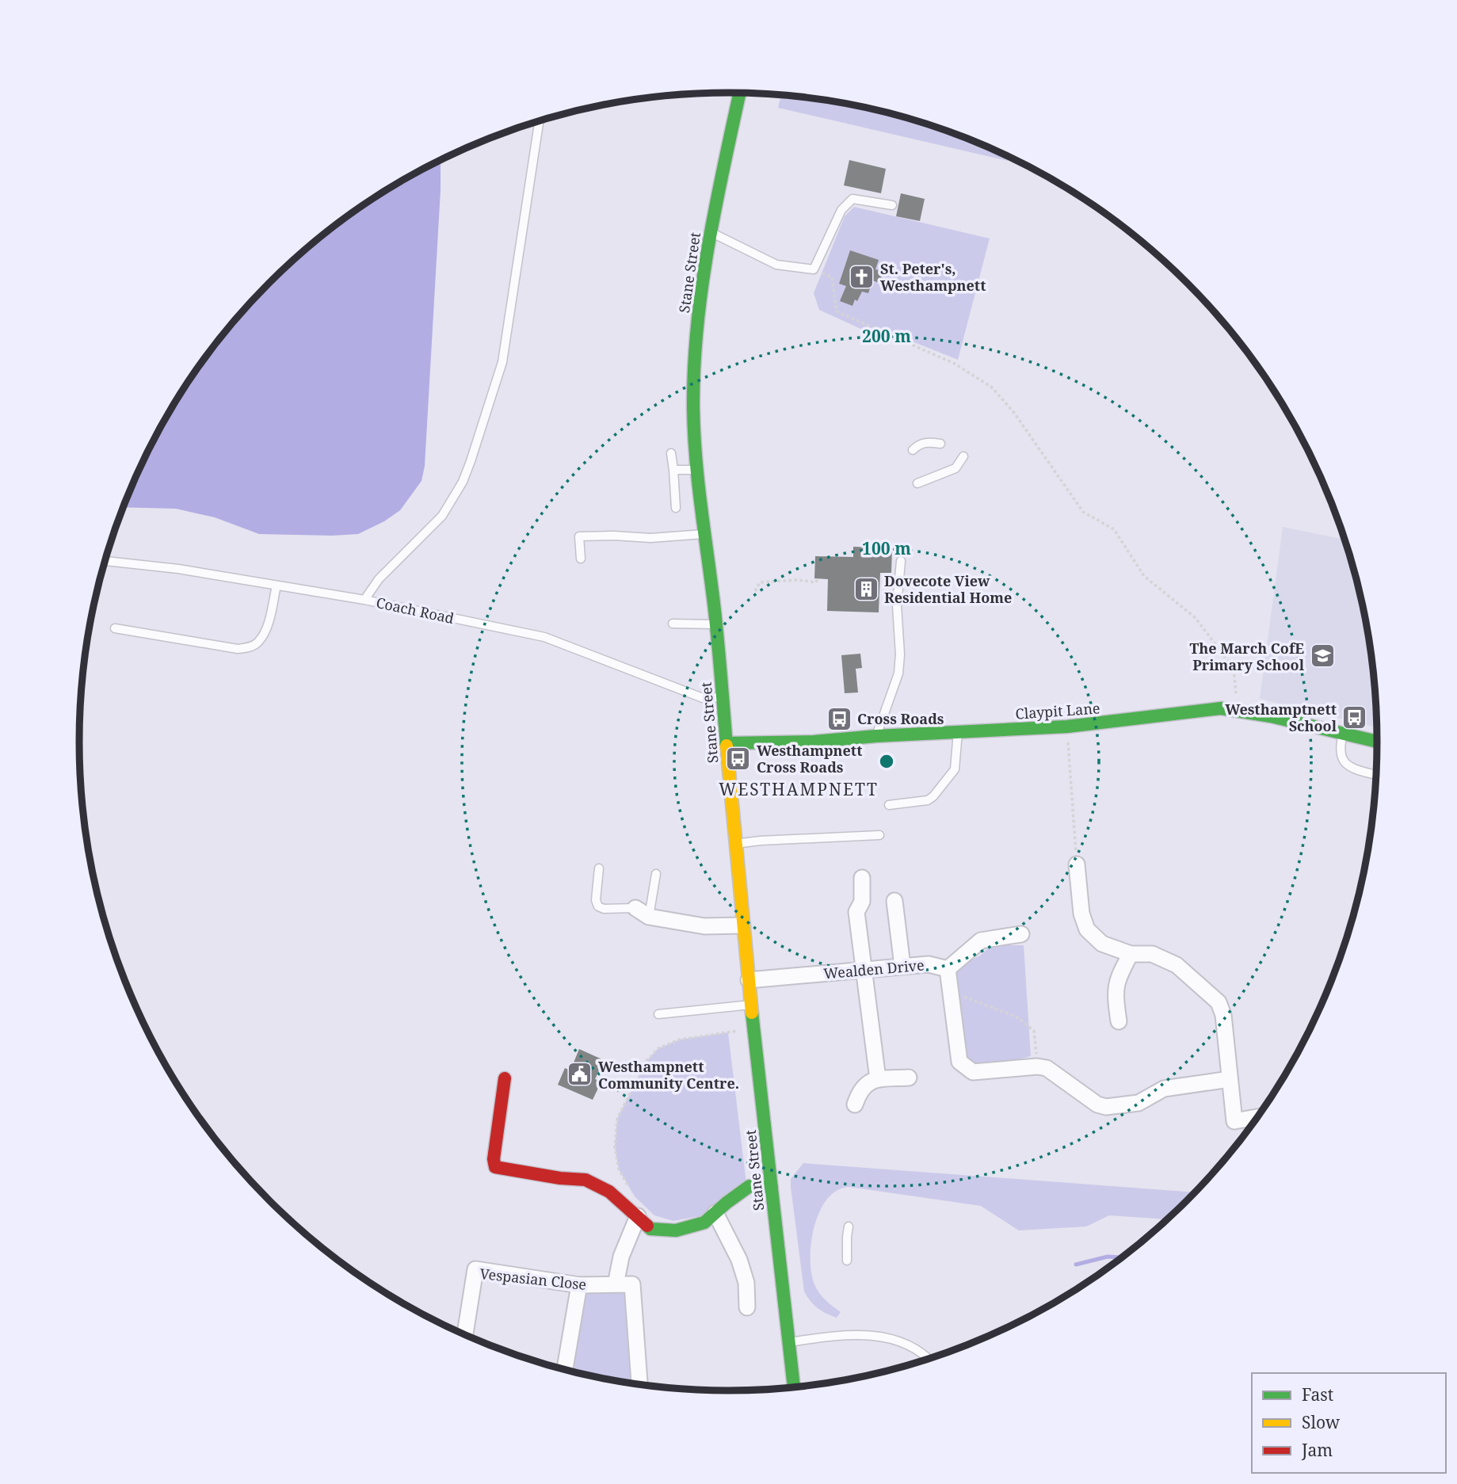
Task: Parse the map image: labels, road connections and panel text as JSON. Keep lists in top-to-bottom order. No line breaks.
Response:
{"streets":{"street":["Stane Street","Claypit Lane","Wealden Drive","Vespasian Close"],"lane":["Coach Road"]},"crossings":[["Stane Street","Coach Road"],["Stane Street","Claypit Lane"],["Stane Street","Wealden Drive"]],"districts":["WESTHAMPNETT"],"places":{"church":["St. Peter's, Westhampnett"],"building":["Dovecote View Residential Home"],"school or university":["The March CofE Primary School"],"bus stop":["Westhamptnett School","Cross Roads","Westhampnett Cross Roads"],"public building":["Westhampnett Community Centre."]},"legend":["Fast","Slow","Jam"],"rings":["200 m","100 m"]}
